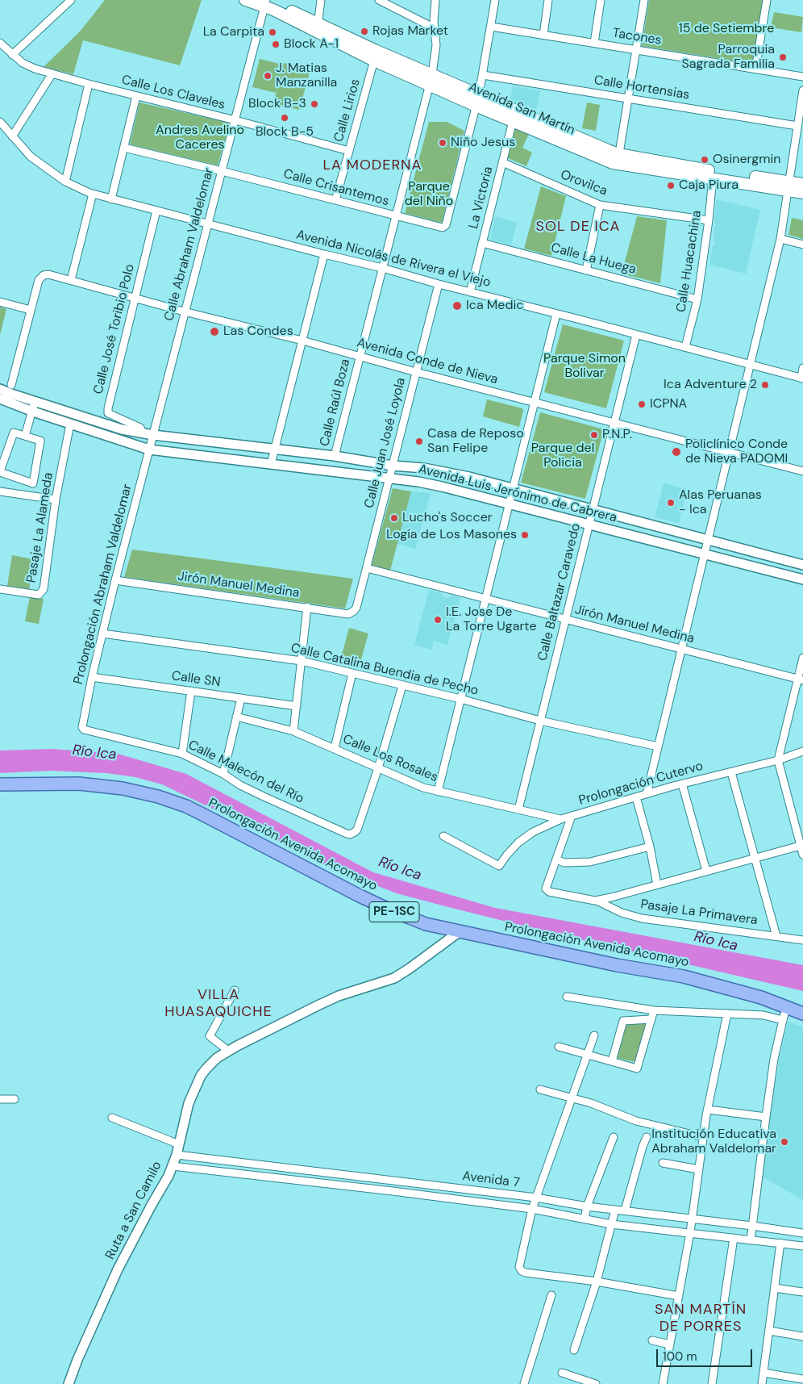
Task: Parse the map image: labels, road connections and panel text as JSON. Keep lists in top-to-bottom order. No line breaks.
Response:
{"streets":{"main road":["Avenida San Martín","Prolongación Avenida Acomayo","PE-1SC"],"street":["Tacones","Calle Hortensias","Calle Los Claveles","Calle Lirios","Orovilca","Calle Crisantemos","La Victoria","Calle Abraham Valdelomar","Avenida Nicolás de Rivera el Viejo","Calle La Huega","Calle Huacachina","Calle José Toribio Polo","Avenida Conde de Nieva","Calle Raúl Boza","Calle Juan José Loyola","Avenida Luis Jerónimo de Cabrera","Pasaje La Alameda","Prolongación Abraham Valdelomar","Jirón Manuel Medina","Calle Baltazar Caravedo","Calle Catalina Buendia de Pecho","Calle SN","Calle Los Rosales","Calle Malecón del Río","Prolongación Cutervo","Pasaje La Primavera","Avenida 7","Ruta a San Camilo"]},"crossings":[["Calle Los Claveles","Calle Lirios"],["Calle Los Claveles","Calle Abraham Valdelomar"],["Avenida San Martín","Calle Lirios"],["Avenida San Martín","Calle Crisantemos"],["Avenida San Martín","La Victoria"],["Avenida San Martín","Calle Abraham Valdelomar"],["Avenida San Martín","Calle Huacachina"],["Avenida San Martín","Calle Raúl Boza"],["Calle Lirios","Calle Crisantemos"],["Orovilca","La Victoria"],["Orovilca","Calle Huacachina"],["Calle Crisantemos","Calle Abraham Valdelomar"],["Calle Crisantemos","Calle Raúl Boza"],["La Victoria","Avenida Nicolás de Rivera el Viejo"],["La Victoria","Calle La Huega"],["Calle Abraham Valdelomar","Avenida Nicolás de Rivera el Viejo"],["Calle Abraham Valdelomar","Avenida Conde de Nieva"],["Calle Abraham Valdelomar","Avenida Luis Jerónimo de Cabrera"],["Calle Abraham Valdelomar","Prolongación Abraham Valdelomar"],["Avenida Nicolás de Rivera el Viejo","Calle Huacachina"],["Avenida Nicolás de Rivera el Viejo","Calle José Toribio Polo"],["Avenida Nicolás de Rivera el Viejo","Calle Raúl Boza"],["Avenida Nicolás de Rivera el Viejo","Calle Juan José Loyola"],["Avenida Nicolás de Rivera el Viejo","Calle Baltazar Caravedo"],["Calle La Huega","Calle Huacachina"],["Calle José Toribio Polo","Avenida Conde de Nieva"],["Calle José Toribio Polo","Avenida Luis Jerónimo de Cabrera"],["Avenida Conde de Nieva","Calle Raúl Boza"],["Avenida Conde de Nieva","Calle Juan José Loyola"],["Avenida Conde de Nieva","Calle Baltazar Caravedo"],["Calle Raúl Boza","Avenida Luis Jerónimo de Cabrera"],["Calle Juan José Loyola","Avenida Luis Jerónimo de Cabrera"],["Calle Juan José Loyola","Jirón Manuel Medina"],["Avenida Luis Jerónimo de Cabrera","Pasaje La Alameda"],["Avenida Luis Jerónimo de Cabrera","Prolongación Abraham Valdelomar"],["Avenida Luis Jerónimo de Cabrera","Calle Baltazar Caravedo"],["Prolongación Abraham Valdelomar","Jirón Manuel Medina"],["Prolongación Abraham Valdelomar","Calle Catalina Buendia de Pecho"],["Prolongación Abraham Valdelomar","Calle SN"],["Prolongación Abraham Valdelomar","Calle Malecón del Río"],["Jirón Manuel Medina","Calle Baltazar Caravedo"],["Calle Baltazar Caravedo","Calle Catalina Buendia de Pecho"],["Calle Baltazar Caravedo","Calle Los Rosales"],["Calle Los Rosales","Calle Malecón del Río"],["Calle Los Rosales","Prolongación Cutervo"],["Prolongación Avenida Acomayo","Ruta a San Camilo"],["Avenida 7","Ruta a San Camilo"]],"districts":["LA MODERNA","SOL DE ICA","VILLA HUASAQUICHE","SAN MARTÍN DE PORRES"],"water":["Río Ica"],"parks":["15 de Setiembre","Andres Avelino Caceres","Parque del Niño","Parque Simon Bolivar","Parque del Policia"],"places":["Rojas Market","La Carpita","Block A-1","Parroquia Sagrada Familia","J. Matias Manzanilla","Block B-3","Block B-5","Niño Jesus","Osinergmin","Caja Piura","Ica Medic","Las Condes","Ica Adventure 2","ICPNA","P.N.P.","Casa de Reposo San Felipe","Policlínico Conde de Nieva PADOMI","Alas Peruanas - Ica","Lucho's Soccer","Logía de Los Masones","I.E. Jose De La Torre Ugarte","Institución Educativa Abraham Valdelomar"],"scale_bar":"100 m"}
